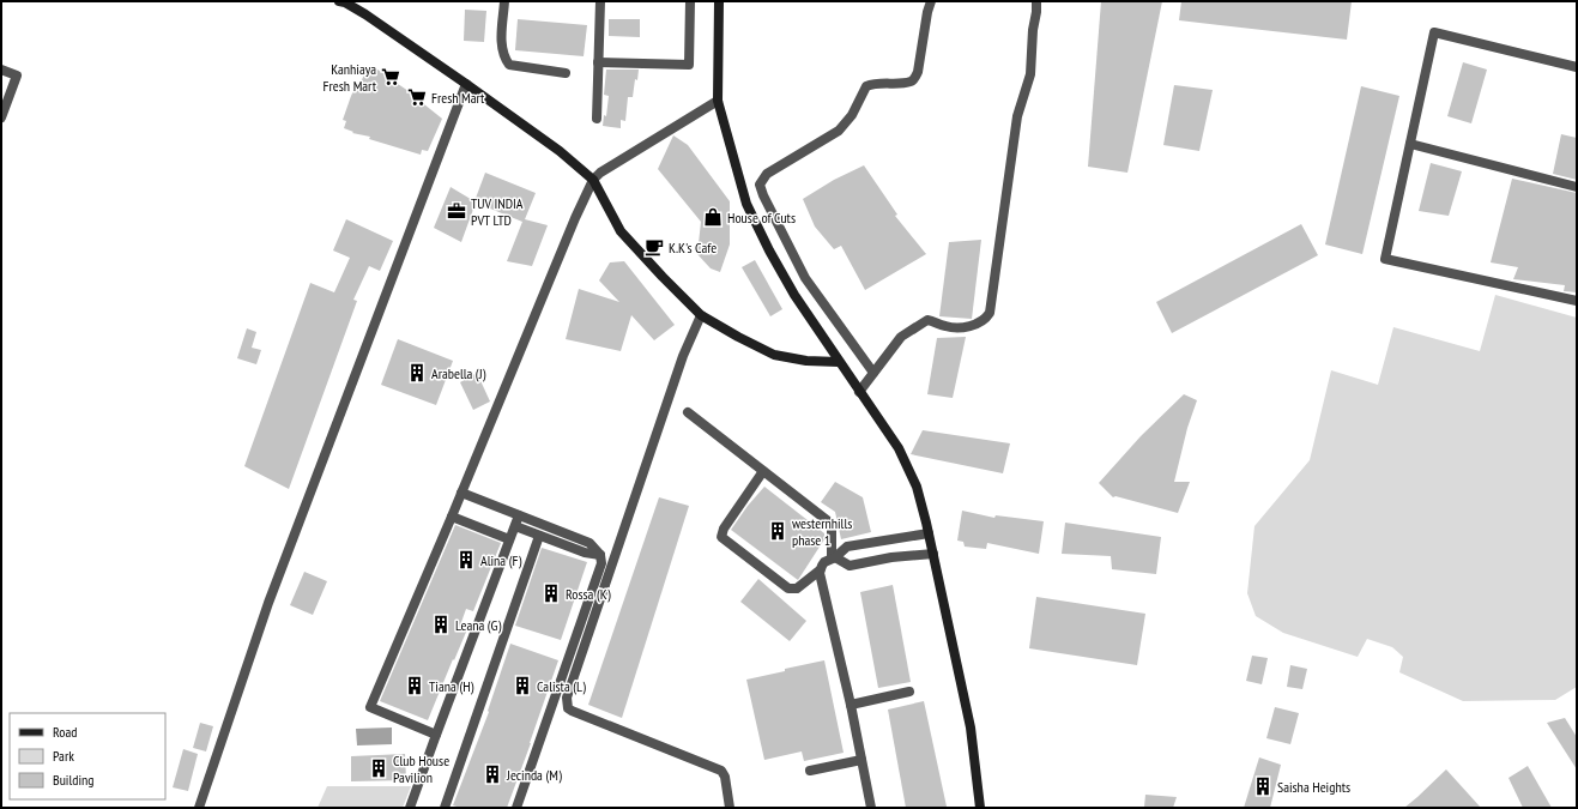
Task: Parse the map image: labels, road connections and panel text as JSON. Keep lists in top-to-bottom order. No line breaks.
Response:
{"places":{"supermarket":["Kanhiaya Fresh Mart","Fresh Mart"],"office":["TUV INDIA PVT LTD"],"shop":["House of Cuts"],"cafe":["K.K's Cafe"],"building":["Arabella (J)","westernhills phase 1","Alina (F)","Rossa (K)","Leana (G)","Tiana (H)","Calista (L)","Club House Pavilion","Jecinda (M)","Saisha Heights"]},"legend":["Road","Park","Building"]}
